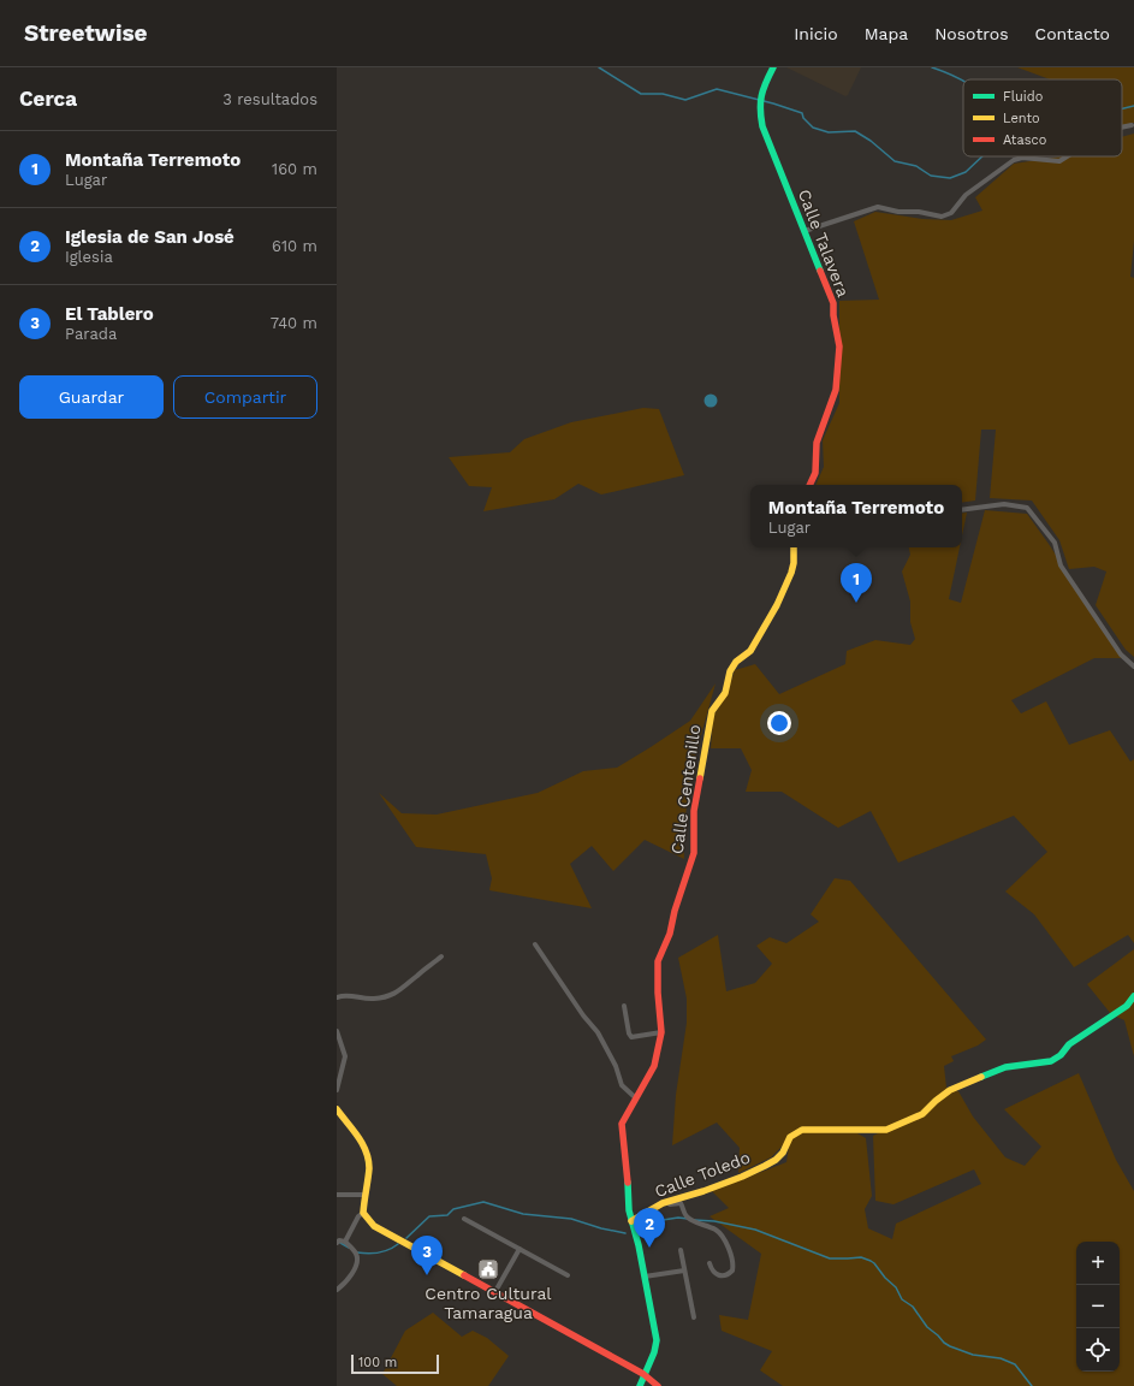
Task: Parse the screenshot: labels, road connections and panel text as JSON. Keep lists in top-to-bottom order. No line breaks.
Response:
{"streets":{"street":["Calle Talavera","Calle Centenillo","Calle Toledo"]},"crossings":[["Calle Centenillo","Calle Toledo"]],"places":{"public building":["Centro Cultural Tamaragua"]},"legend":["Fluido","Lento","Atasco"],"scale_bar":"100 m","page":{"header":"Streetwise","nav":["Inicio","Mapa","Nosotros","Contacto"],"heading":["Cerca","3 resultados"],"list":[{"mark":"1","name":"Montaña Terremoto","note":"Lugar","value":"160 m"},{"mark":"2","name":"Iglesia de San José","note":"Iglesia","value":"610 m"},{"mark":"3","name":"El Tablero","note":"Parada","value":"740 m"}],"buttons":["Guardar","Compartir"],"popup":["Montaña Terremoto","Lugar"],"pins":["1","2","3"],"map_buttons":["+","−"],"scale":"100 m"}}
